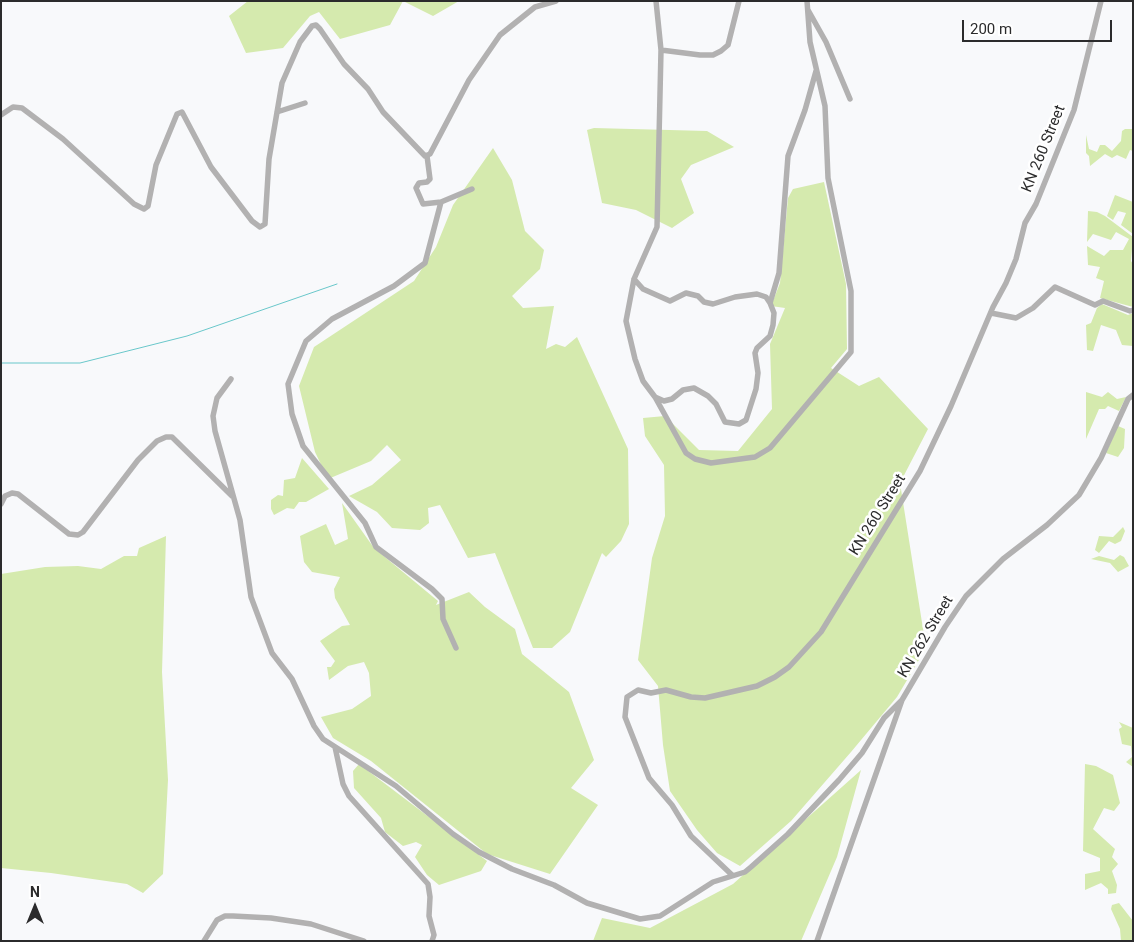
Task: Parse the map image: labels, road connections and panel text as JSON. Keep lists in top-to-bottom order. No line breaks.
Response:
{"streets":{"street":["KN 260 Street","KN 262 Street"]},"scale_bar":"200 m","north":"top"}
